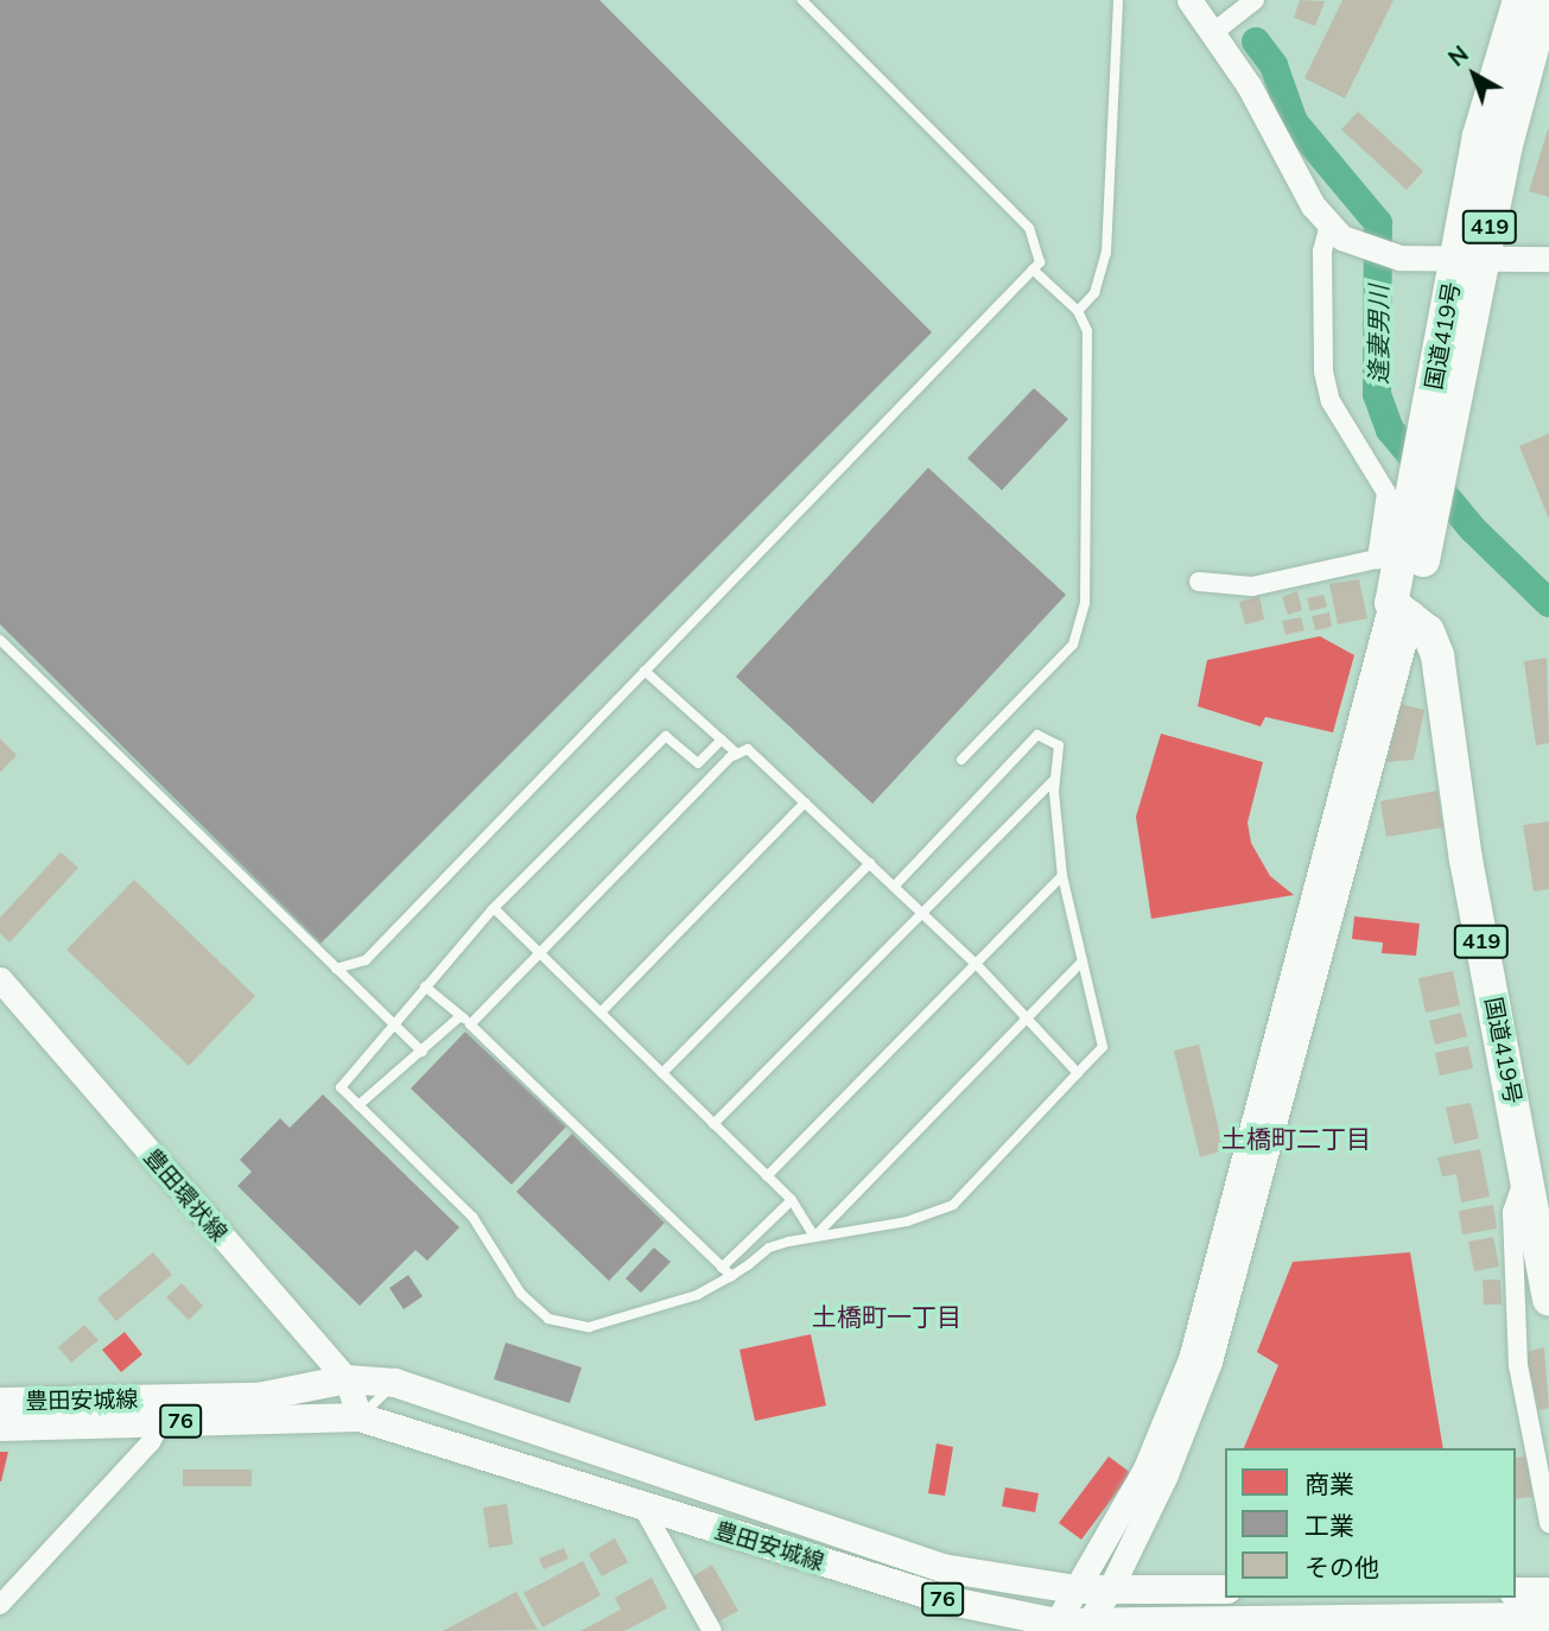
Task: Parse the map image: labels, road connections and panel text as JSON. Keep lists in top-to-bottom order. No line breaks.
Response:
{"streets":{"highway":["419","国道419号"],"main road":["豊田安城線","76"],"street":["豊田環状線"]},"crossings":[["豊田環状線","豊田安城線"]],"districts":["土橋町二丁目","土橋町一丁目"],"water":["逢妻男川"],"legend":["商業","工業","その他"],"north":"top left"}
